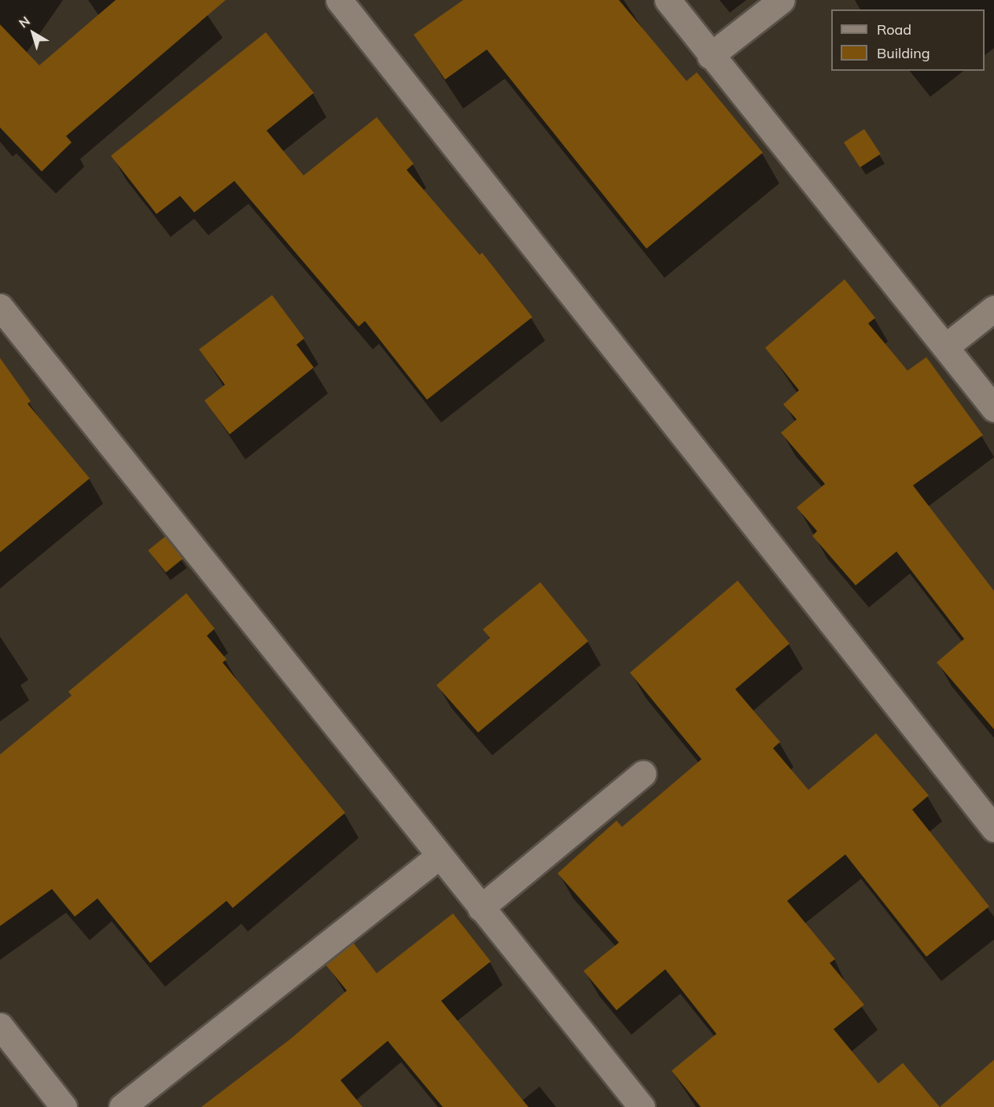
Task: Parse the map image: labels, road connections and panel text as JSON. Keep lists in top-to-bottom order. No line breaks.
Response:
{"legend":["Road","Building"],"north":"top left"}
